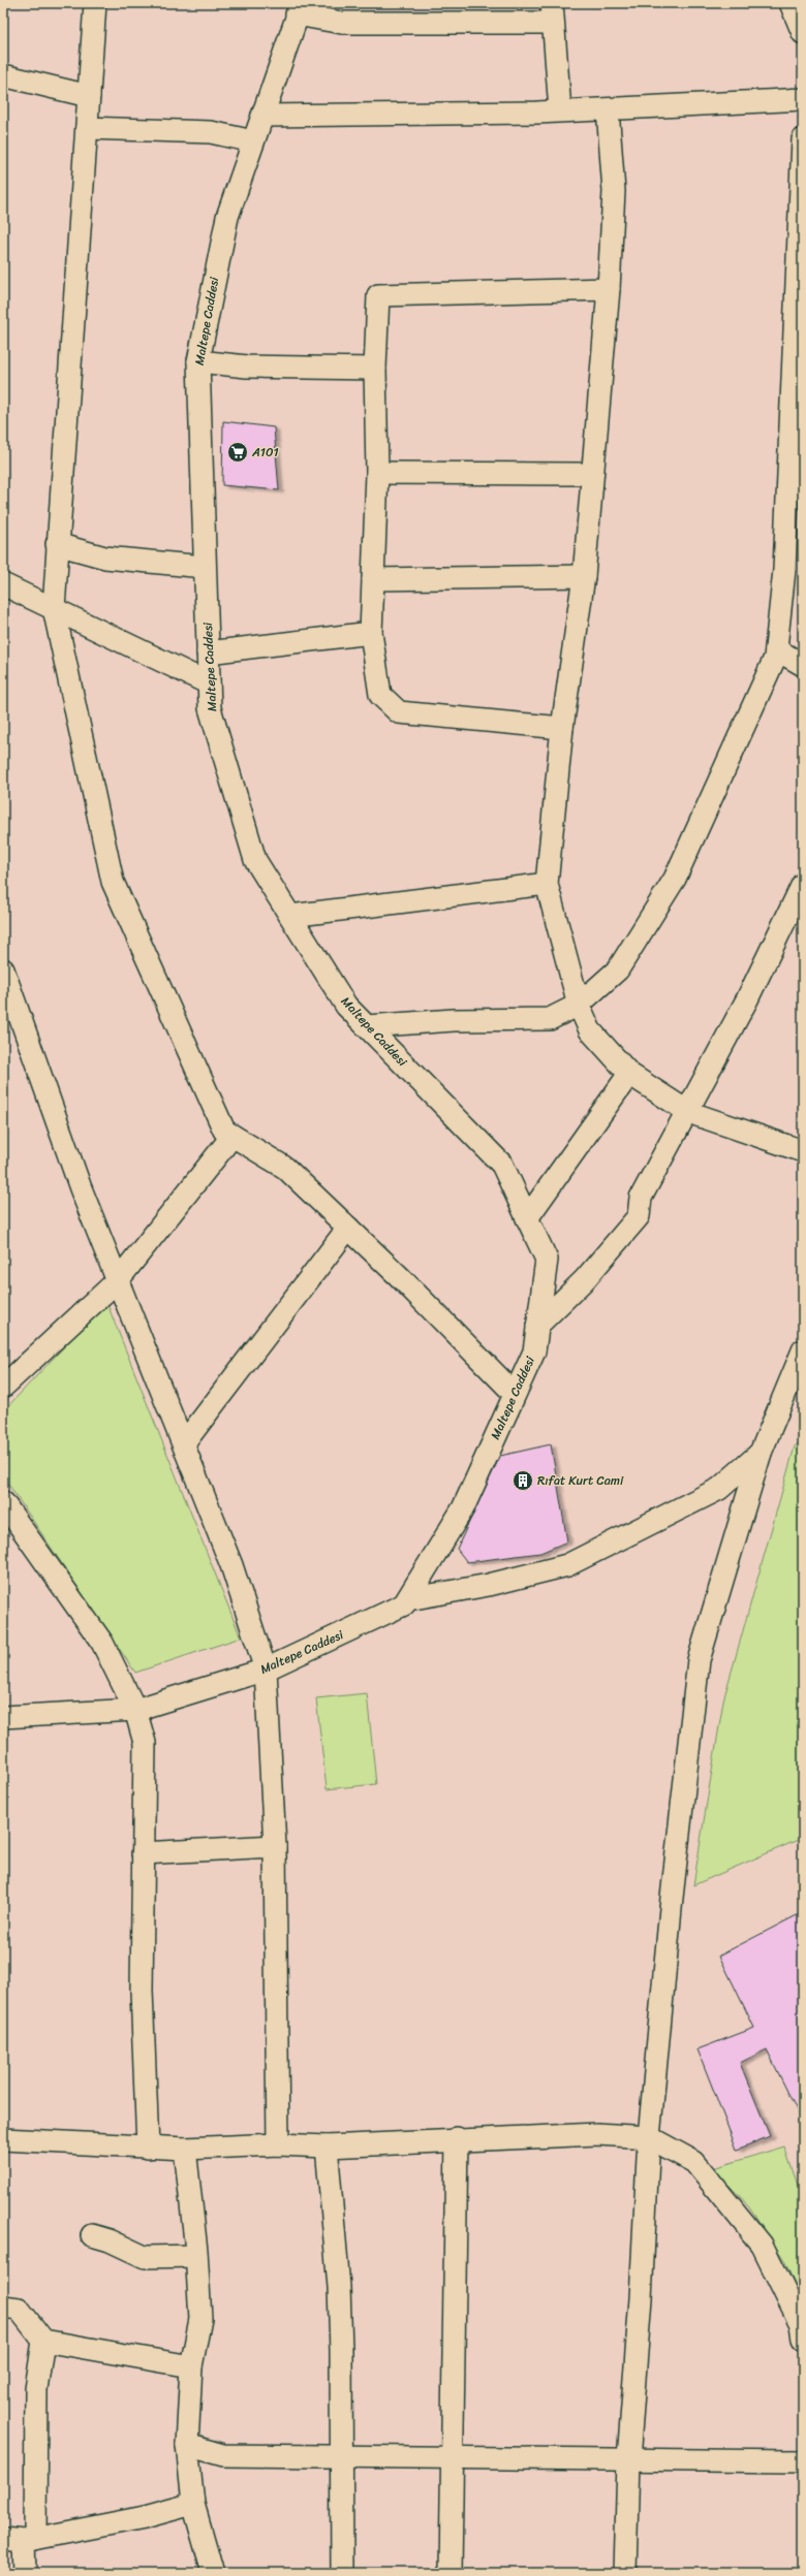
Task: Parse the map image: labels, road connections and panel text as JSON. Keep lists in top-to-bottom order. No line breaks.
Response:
{"streets":{"street":["Maltepe Caddesi"]},"places":{"supermarket":["A101"],"building":["Rıfat Kurt Cami"]}}
